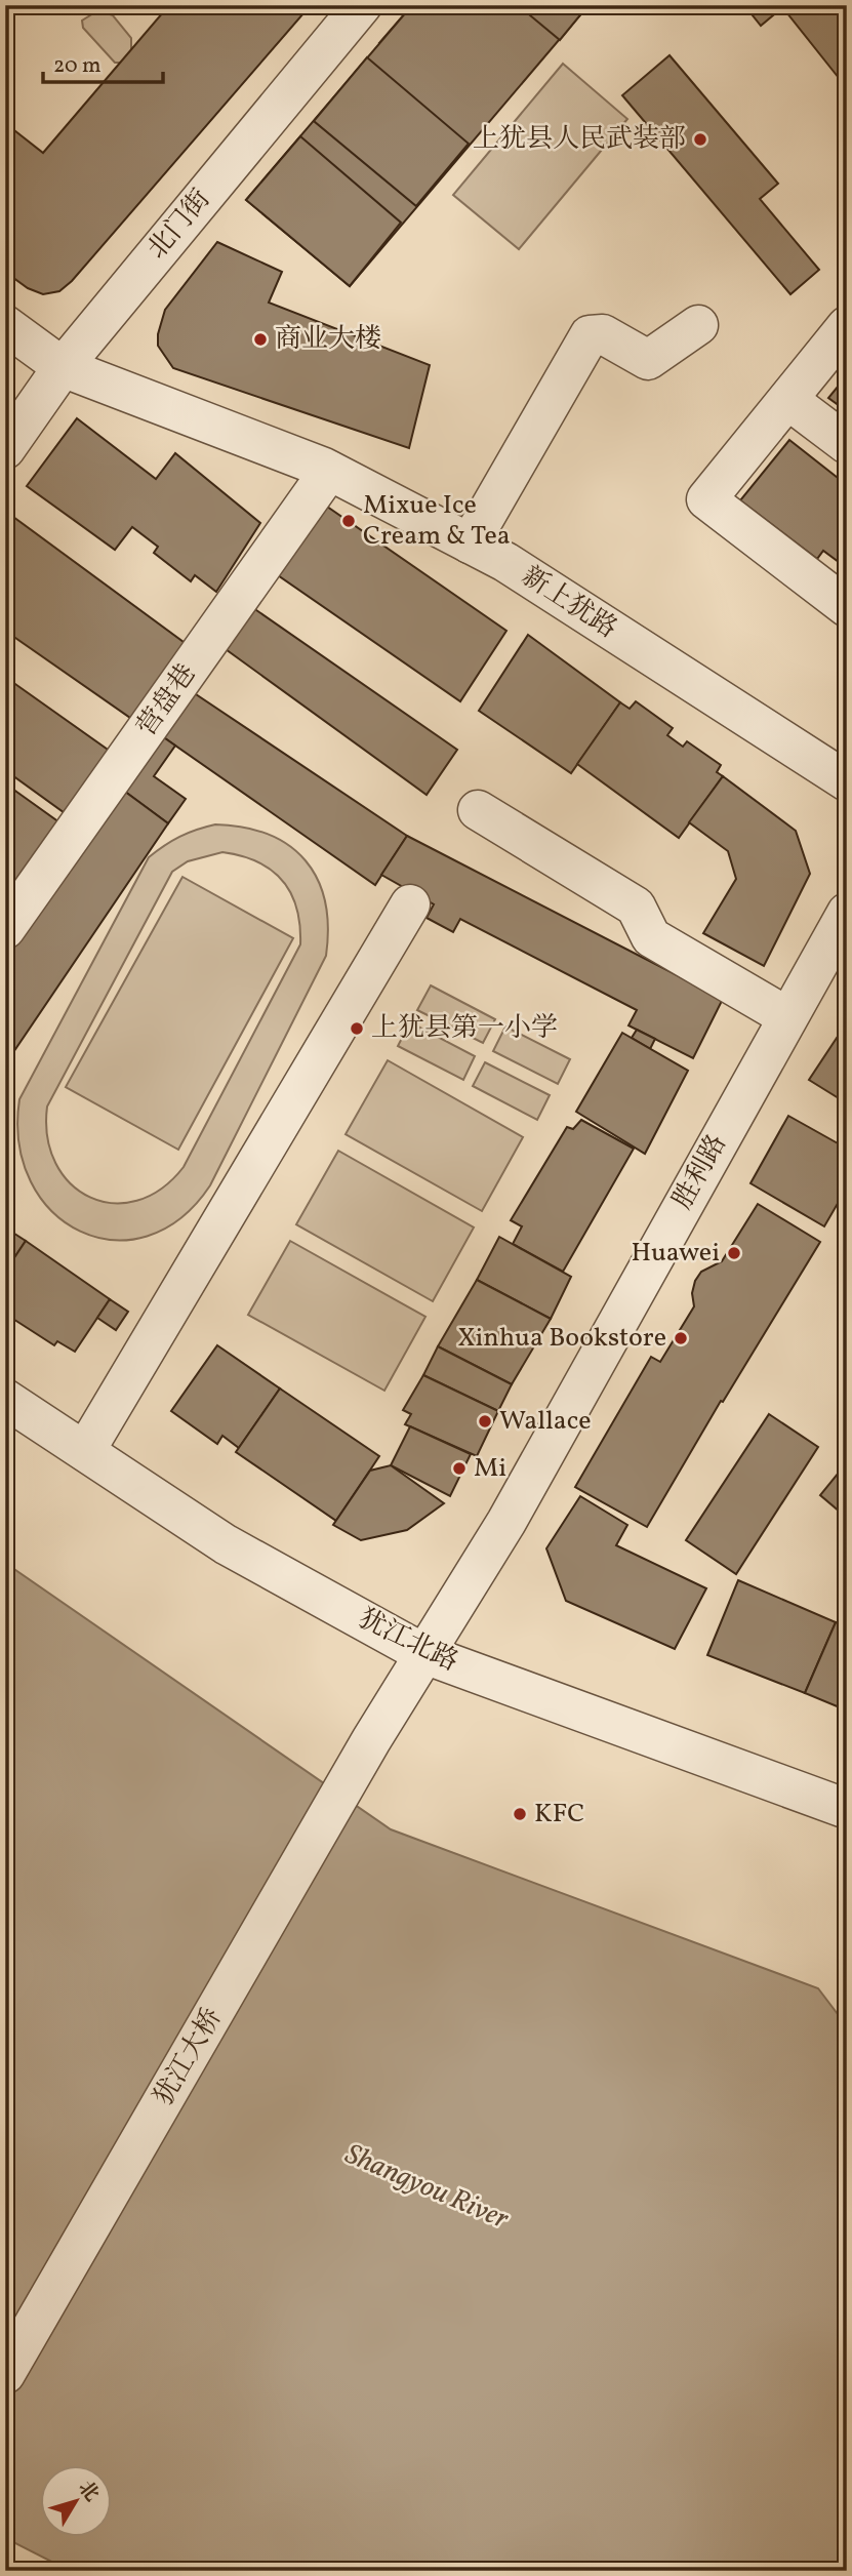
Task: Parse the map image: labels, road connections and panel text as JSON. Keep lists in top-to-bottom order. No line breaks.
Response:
{"streets":{"street":["北门街","新上犹路","营盘巷","胜利路","犹江北路","犹江大桥"]},"crossings":[["北门街","新上犹路"],["新上犹路","营盘巷"],["胜利路","犹江北路"],["胜利路","犹江大桥"]],"water":["Shangyou River"],"places":["上犹县人民武装部","商业大楼","Mixue Ice Cream & Tea","上犹县第一小学","Huawei","Xinhua Bookstore","Wallace","Mi","KFC"],"scale_bar":"20 m","north":"top right"}
